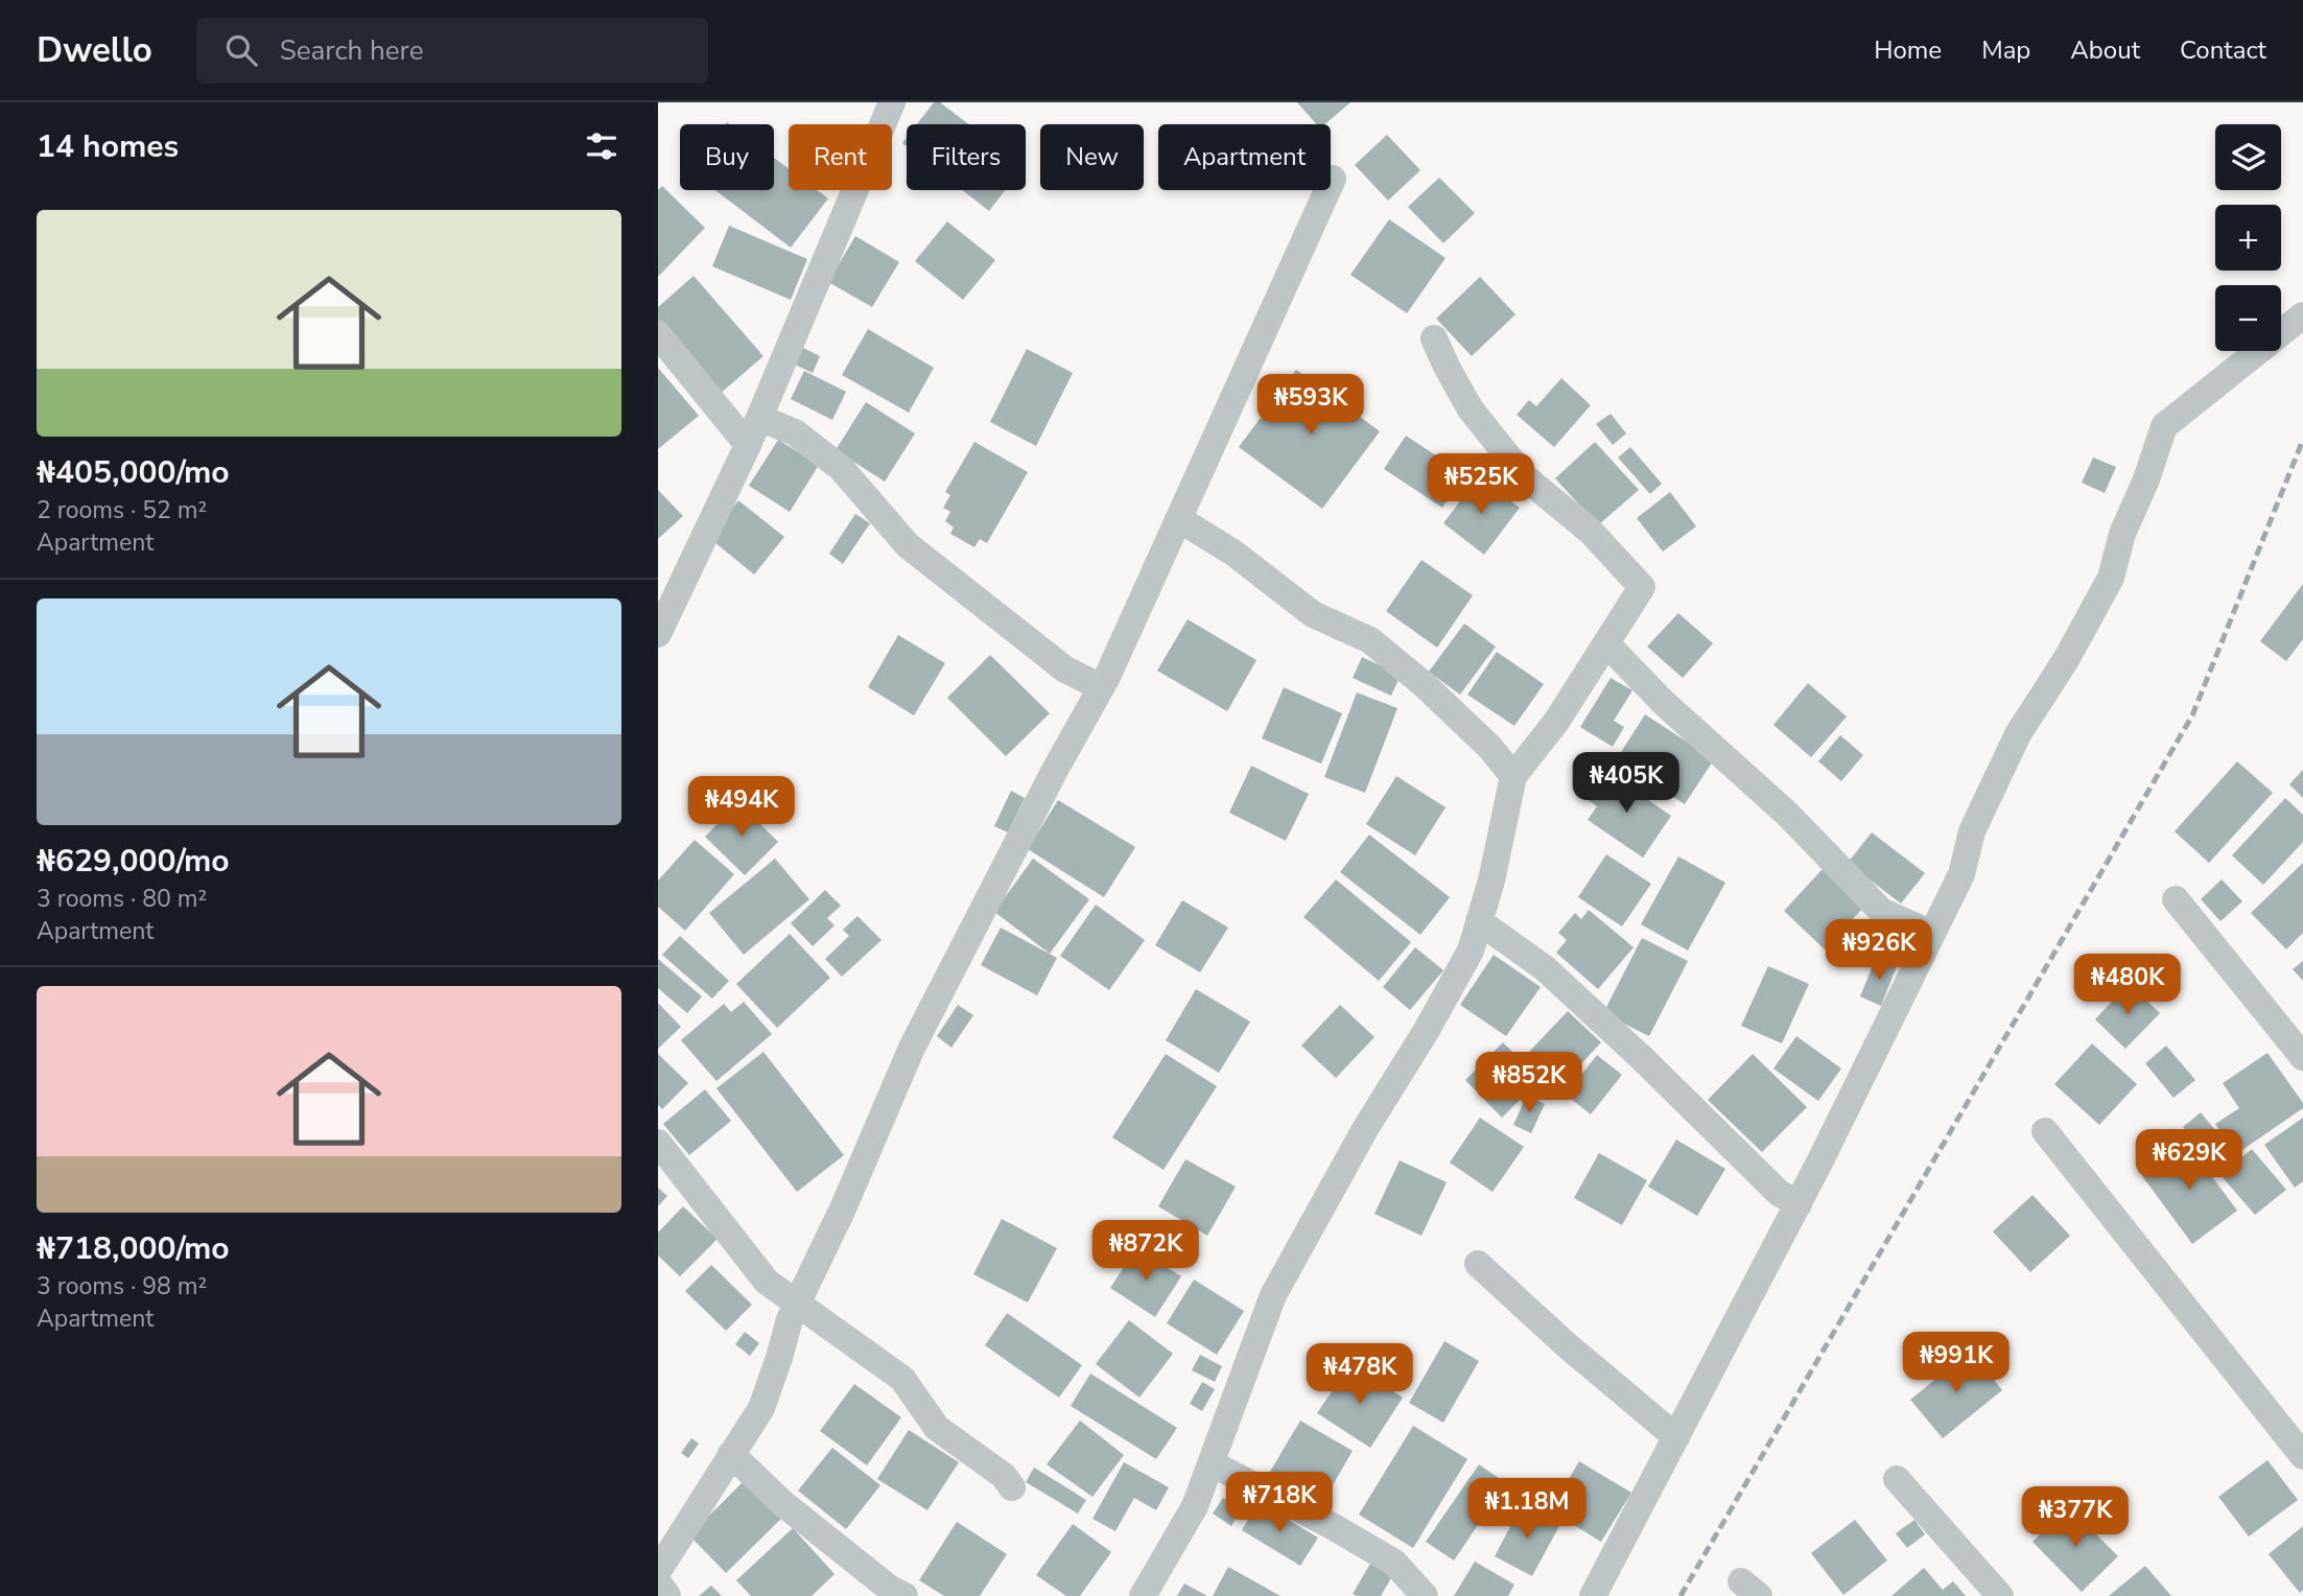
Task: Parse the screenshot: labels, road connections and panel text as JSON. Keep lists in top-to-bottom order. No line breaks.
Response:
{"page":{"header":"Dwello","search":"Search here","nav":["Home","Map","About","Contact"],"heading":"14 homes","map_buttons":["+","−"],"chip":["Buy","Rent","Filters","New","Apartment"],"list":[{"name":"₦405,000/mo","note":"2 rooms · 52 m² · Apartment"},{"name":"₦629,000/mo","note":"3 rooms · 80 m² · Apartment"},{"name":"₦718,000/mo","note":"3 rooms · 98 m² · Apartment"}],"price":["₦593K","₦525K","₦405K","₦494K","₦926K","₦480K","₦852K","₦629K","₦872K","₦991K","₦478K","₦718K","₦1.18M","₦377K"]}}
